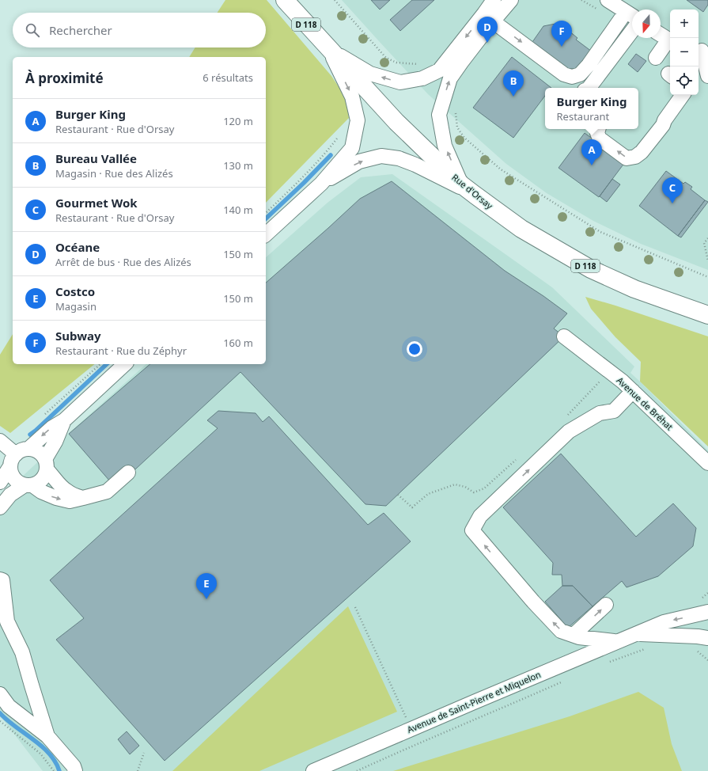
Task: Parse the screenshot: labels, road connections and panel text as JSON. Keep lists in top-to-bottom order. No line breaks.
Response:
{"streets":{"main road":["D 118","Rue d'Orsay"],"street":["Avenue de Bréhat","Avenue de Saint-Pierre et Miquelon"]},"north":"bottom","page":{"map_buttons":["+","−"],"search":"Rechercher","pins":["D","F","B","A","C","E"],"heading":["À proximité","6 résultats"],"popup":["Burger King","Restaurant"],"list":[{"mark":"A","name":"Burger King","note":"Restaurant · Rue d'Orsay","value":"120 m"},{"mark":"B","name":"Bureau Vallée","note":"Magasin · Rue des Alizés","value":"130 m"},{"mark":"C","name":"Gourmet Wok","note":"Restaurant · Rue d'Orsay","value":"140 m"},{"mark":"D","name":"Océane","note":"Arrêt de bus · Rue des Alizés","value":"150 m"},{"mark":"E","name":"Costco","note":"Magasin","value":"150 m"},{"mark":"F","name":"Subway","note":"Restaurant · Rue du Zéphyr","value":"160 m"}]}}
